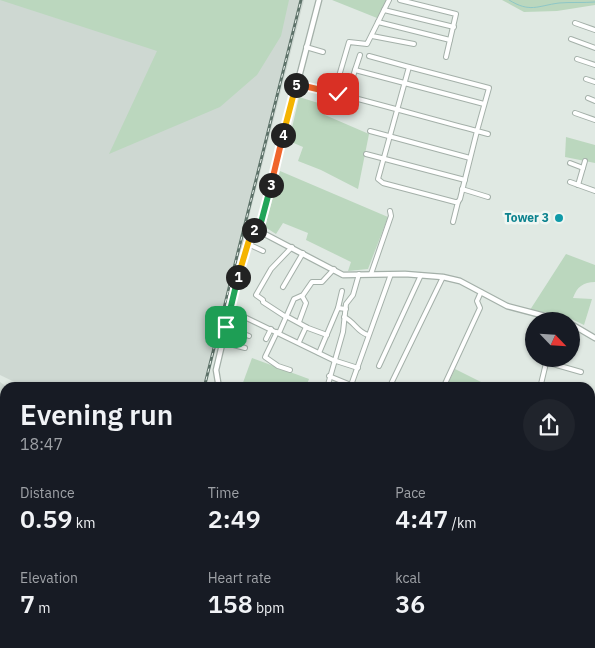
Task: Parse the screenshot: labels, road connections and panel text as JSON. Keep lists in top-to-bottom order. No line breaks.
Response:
{"places":["Tower 3"],"north":"bottom right","page":{"pins":["5","4","3","2","1"],"heading":["Evening run","18:47"],"stats":[["Distance","0.59 km"],["Time","2:49"],["Pace","4:47 /km"],["Elevation","7 m"],["Heart rate","158 bpm"],["kcal","36"]]}}
